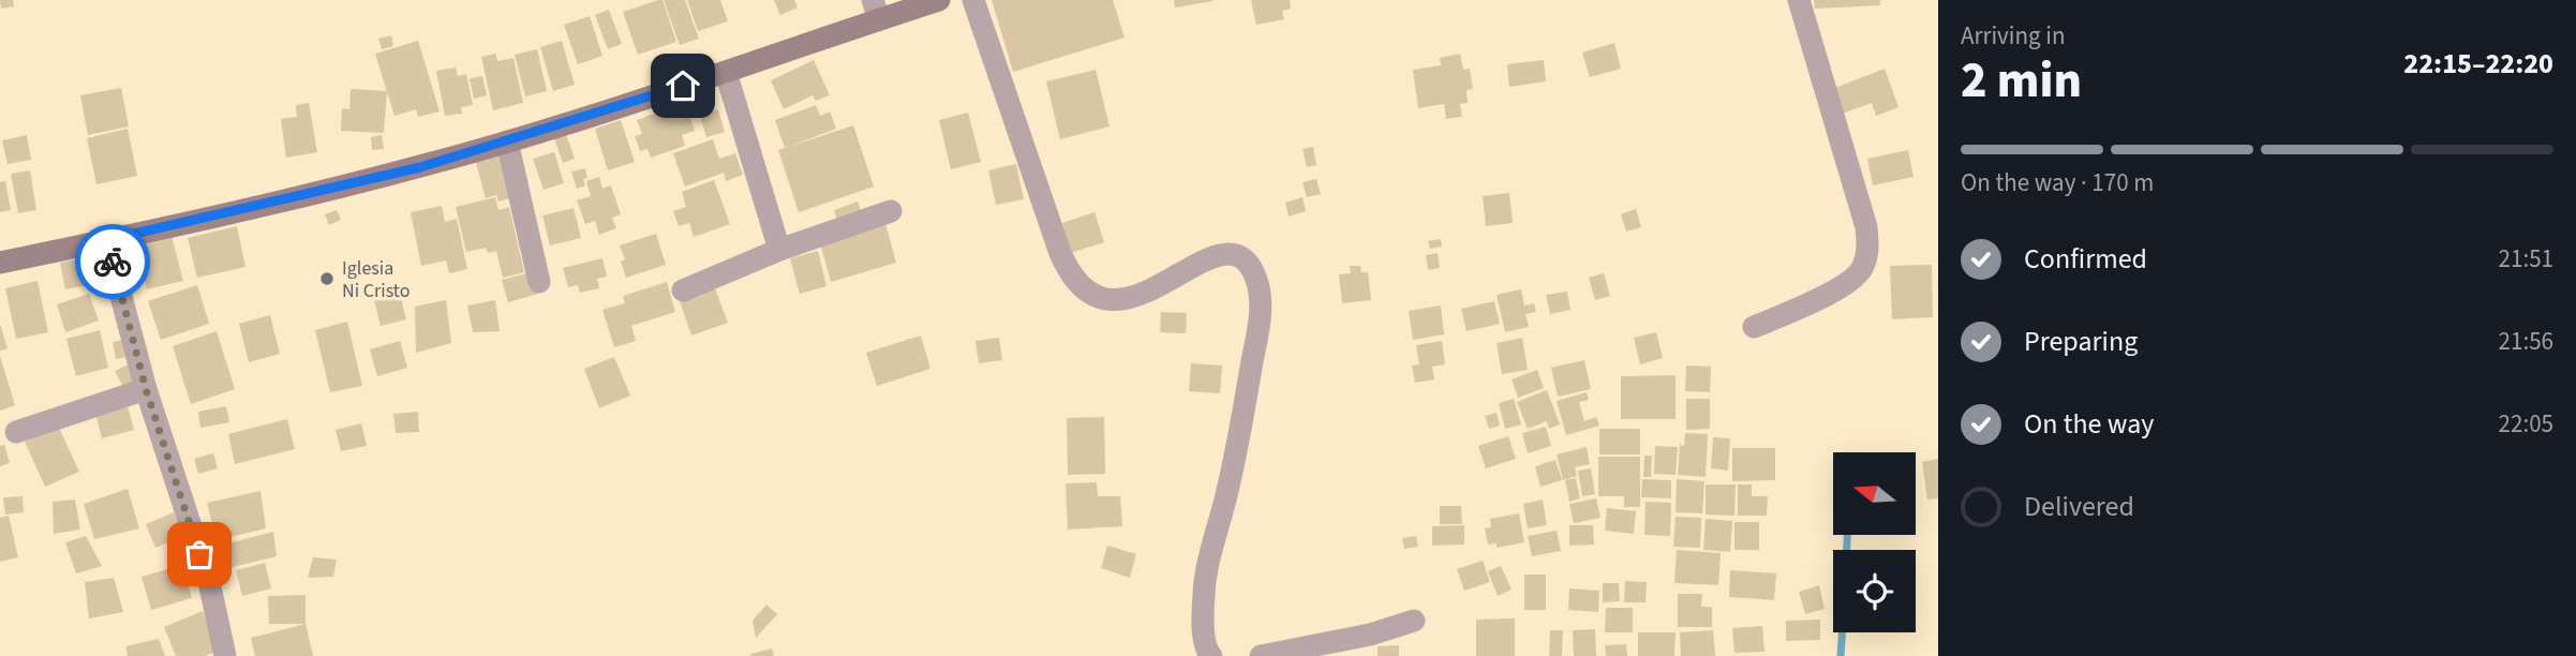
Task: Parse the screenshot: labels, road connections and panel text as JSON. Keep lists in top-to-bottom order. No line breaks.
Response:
{"places":["Iglesia Ni Cristo"],"north":"left","page":{"heading":["2 min","Arriving in","22:15–22:20"],"bar":"On the way · 170 m","list":[["Confirmed","21:51"],["Preparing","21:56"],["On the way","22:05"],"Delivered"]}}
